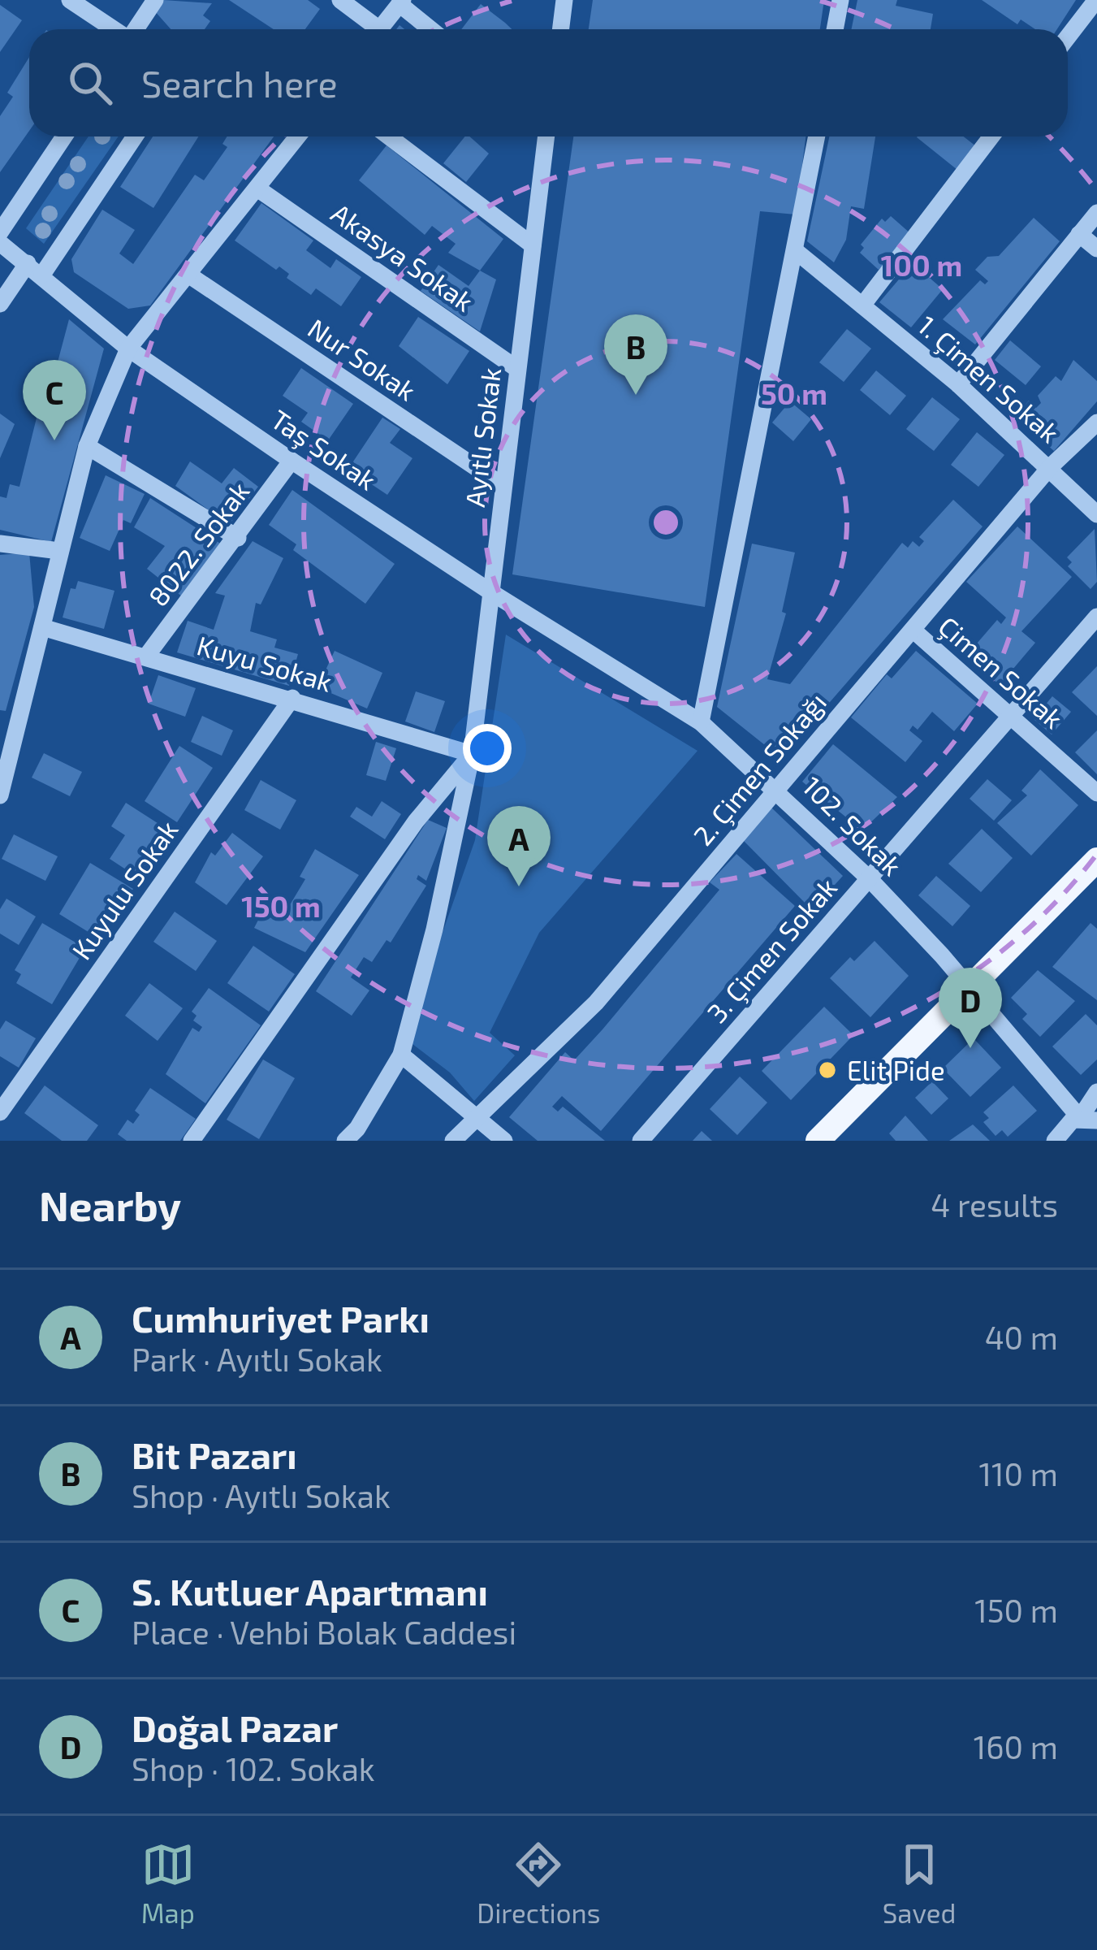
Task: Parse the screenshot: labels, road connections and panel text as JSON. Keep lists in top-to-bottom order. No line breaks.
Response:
{"streets":{"street":["Akasya Sokak","Nur Sokak","1. Çimen Sokak","Ayıtlı Sokak","Taş Sokak","8022. Sokak","Kuyu Sokak","Çimen Sokak","2. Çimen Sokağı","102. Sokak","Kuyulu Sokak","3. Çimen Sokak"]},"crossings":[["Akasya Sokak","Ayıtlı Sokak"],["Nur Sokak","Ayıtlı Sokak"],["1. Çimen Sokak","2. Çimen Sokağı"],["Ayıtlı Sokak","Taş Sokak"],["Ayıtlı Sokak","Kuyu Sokak"],["Ayıtlı Sokak","102. Sokak"],["Taş Sokak","8022. Sokak"],["Taş Sokak","102. Sokak"],["8022. Sokak","Kuyu Sokak"],["Kuyu Sokak","Kuyulu Sokak"],["Çimen Sokak","2. Çimen Sokağı"],["Çimen Sokak","3. Çimen Sokak"],["2. Çimen Sokağı","102. Sokak"],["102. Sokak","3. Çimen Sokak"]],"places":["Elit Pide"],"page":{"search":"Search here","pins":["B","C","A","D"],"heading":["Nearby","4 results"],"list":[{"mark":"A","name":"Cumhuriyet Parkı","note":"Park · Ayıtlı Sokak","value":"40 m"},{"mark":"B","name":"Bit Pazarı","note":"Shop · Ayıtlı Sokak","value":"110 m"},{"mark":"C","name":"S. Kutluer Apartmanı","note":"Place · Vehbi Bolak Caddesi","value":"150 m"},{"mark":"D","name":"Doğal Pazar","note":"Shop · 102. Sokak","value":"160 m"}],"nav":["Map","Directions","Saved"]},"rings":["100 m","50 m","150 m"]}
